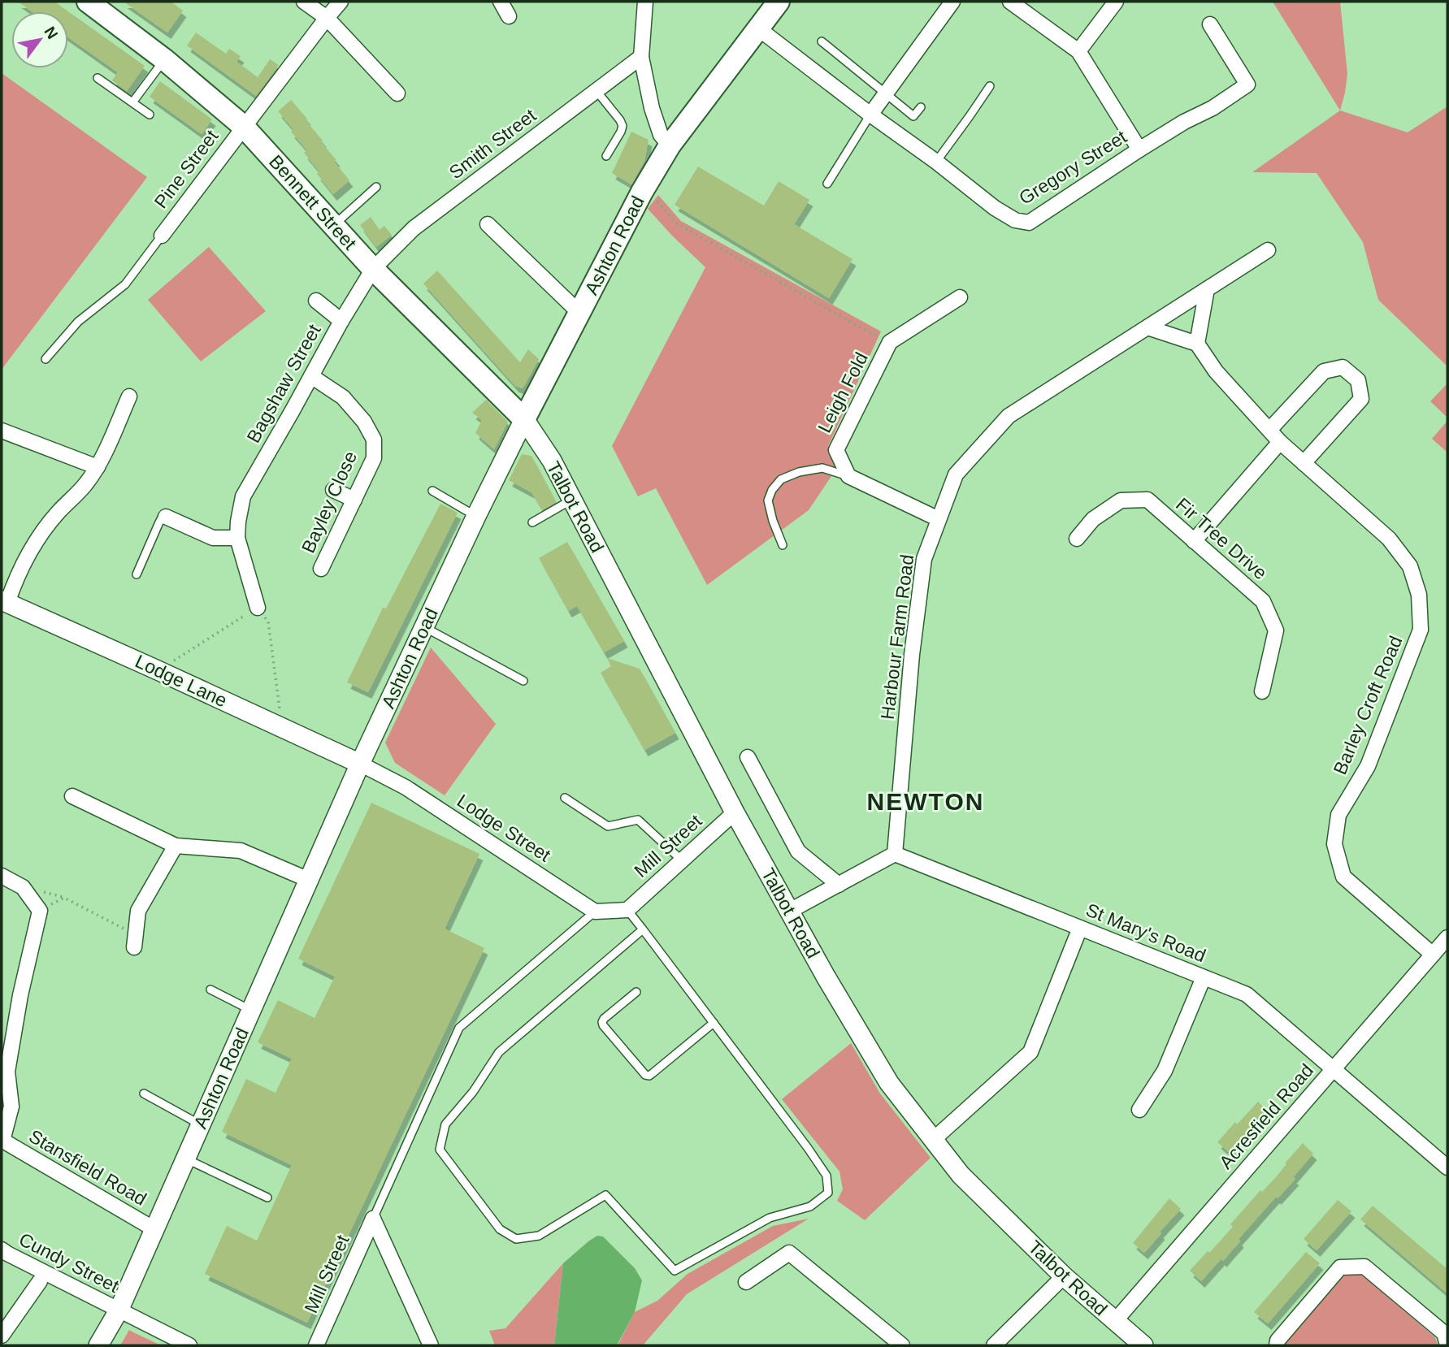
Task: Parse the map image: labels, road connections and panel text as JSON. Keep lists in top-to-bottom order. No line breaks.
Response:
{"streets":{"main road":["Bennett Street","Ashton Road"],"street":["Smith Street","Gregory Street","Pine Street","Bagshaw Street","Leigh Fold","Bayley Close","Talbot Road","Fir Tree Drive","Harbour Farm Road","Lodge Lane","Barley Croft Road","Lodge Street","Mill Street","St Mary's Road","Acresfield Road","Stansfield Road","Cundy Street"]},"crossings":[["Smith Street","Bennett Street"],["Smith Street","Bagshaw Street"],["Gregory Street","Ashton Road"],["Pine Street","Bennett Street"],["Bennett Street","Ashton Road"],["Bennett Street","Bagshaw Street"],["Bennett Street","Talbot Road"],["Ashton Road","Talbot Road"],["Ashton Road","Lodge Lane"],["Ashton Road","Lodge Street"],["Ashton Road","Stansfield Road"],["Ashton Road","Cundy Street"],["Bagshaw Street","Bayley Close"],["Talbot Road","Mill Street"],["Talbot Road","Acresfield Road"],["Harbour Farm Road","St Mary's Road"],["Lodge Lane","Lodge Street"],["Barley Croft Road","Acresfield Road"],["St Mary's Road","Acresfield Road"]],"districts":["NEWTON"],"north":"top right"}
